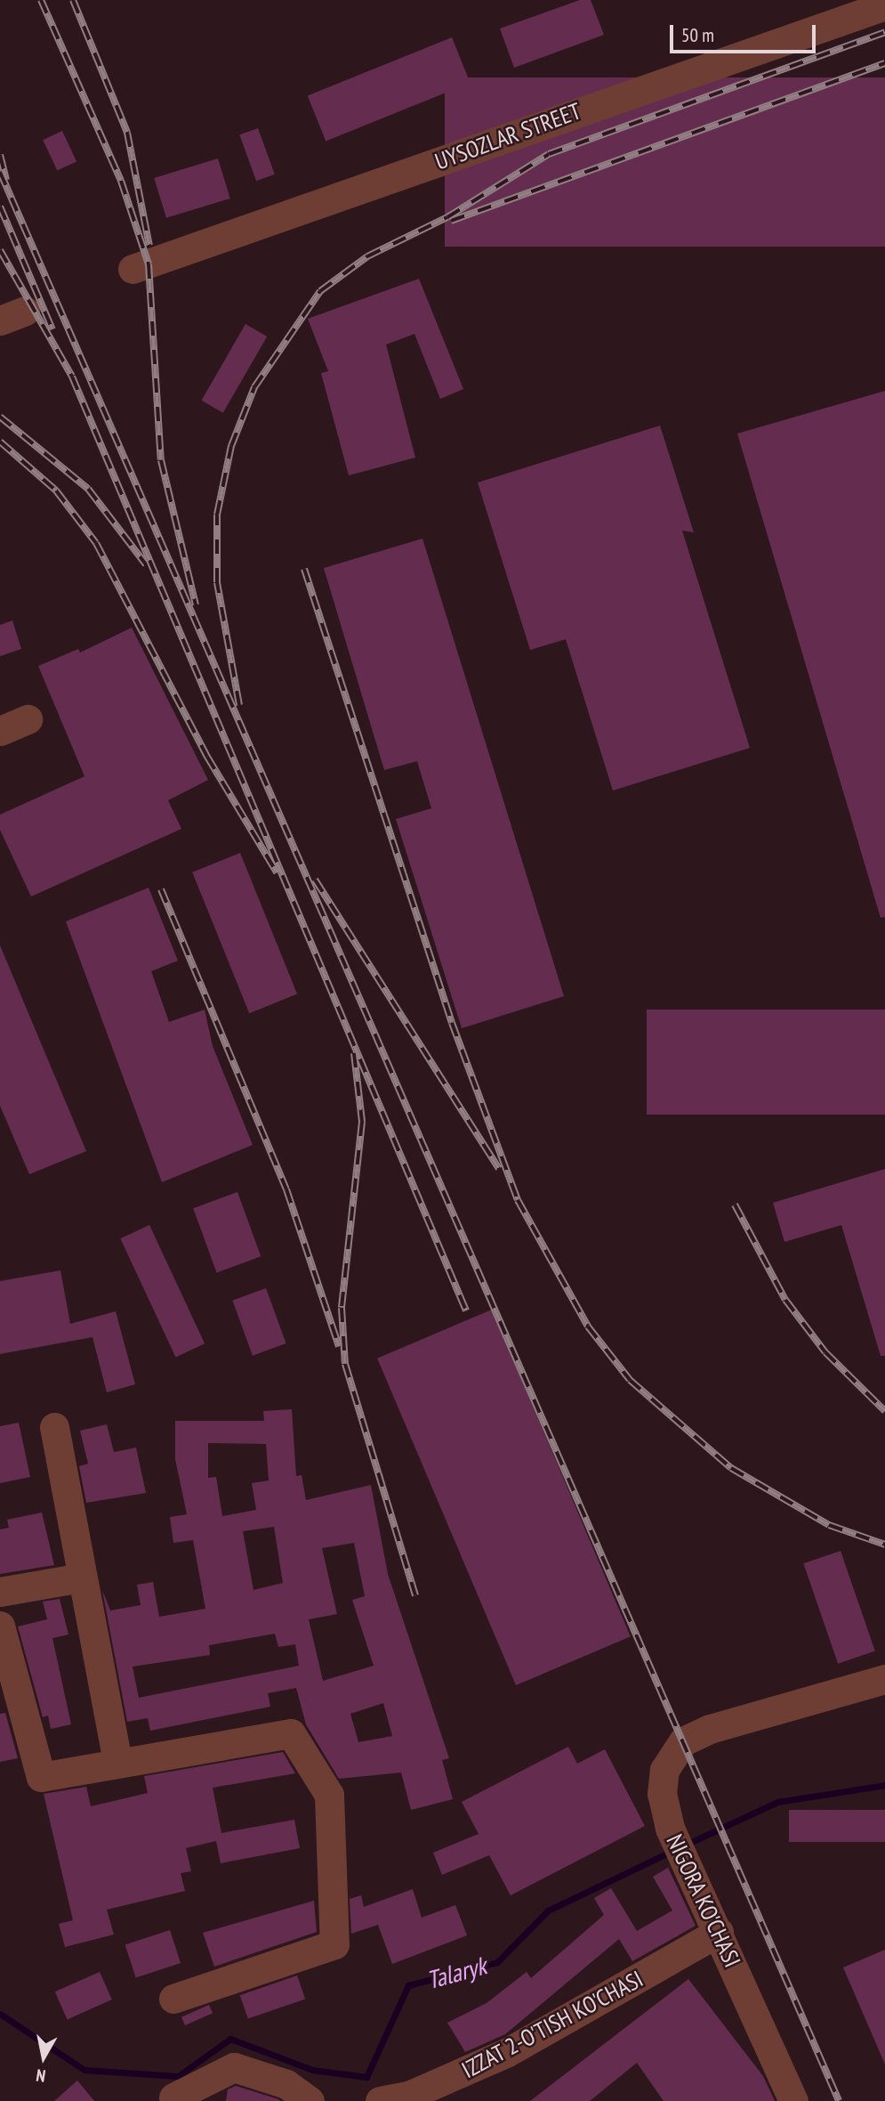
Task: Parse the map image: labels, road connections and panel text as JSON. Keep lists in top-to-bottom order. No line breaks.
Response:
{"streets":{"street":["UYSOZLAR STREET","NIGORA KO'CHASI","IZZAT 2-O'TISH KO'CHASI"]},"crossings":[["NIGORA KO'CHASI","IZZAT 2-O'TISH KO'CHASI"]],"water":["Talaryk"],"scale_bar":"50 m","north":"bottom"}
